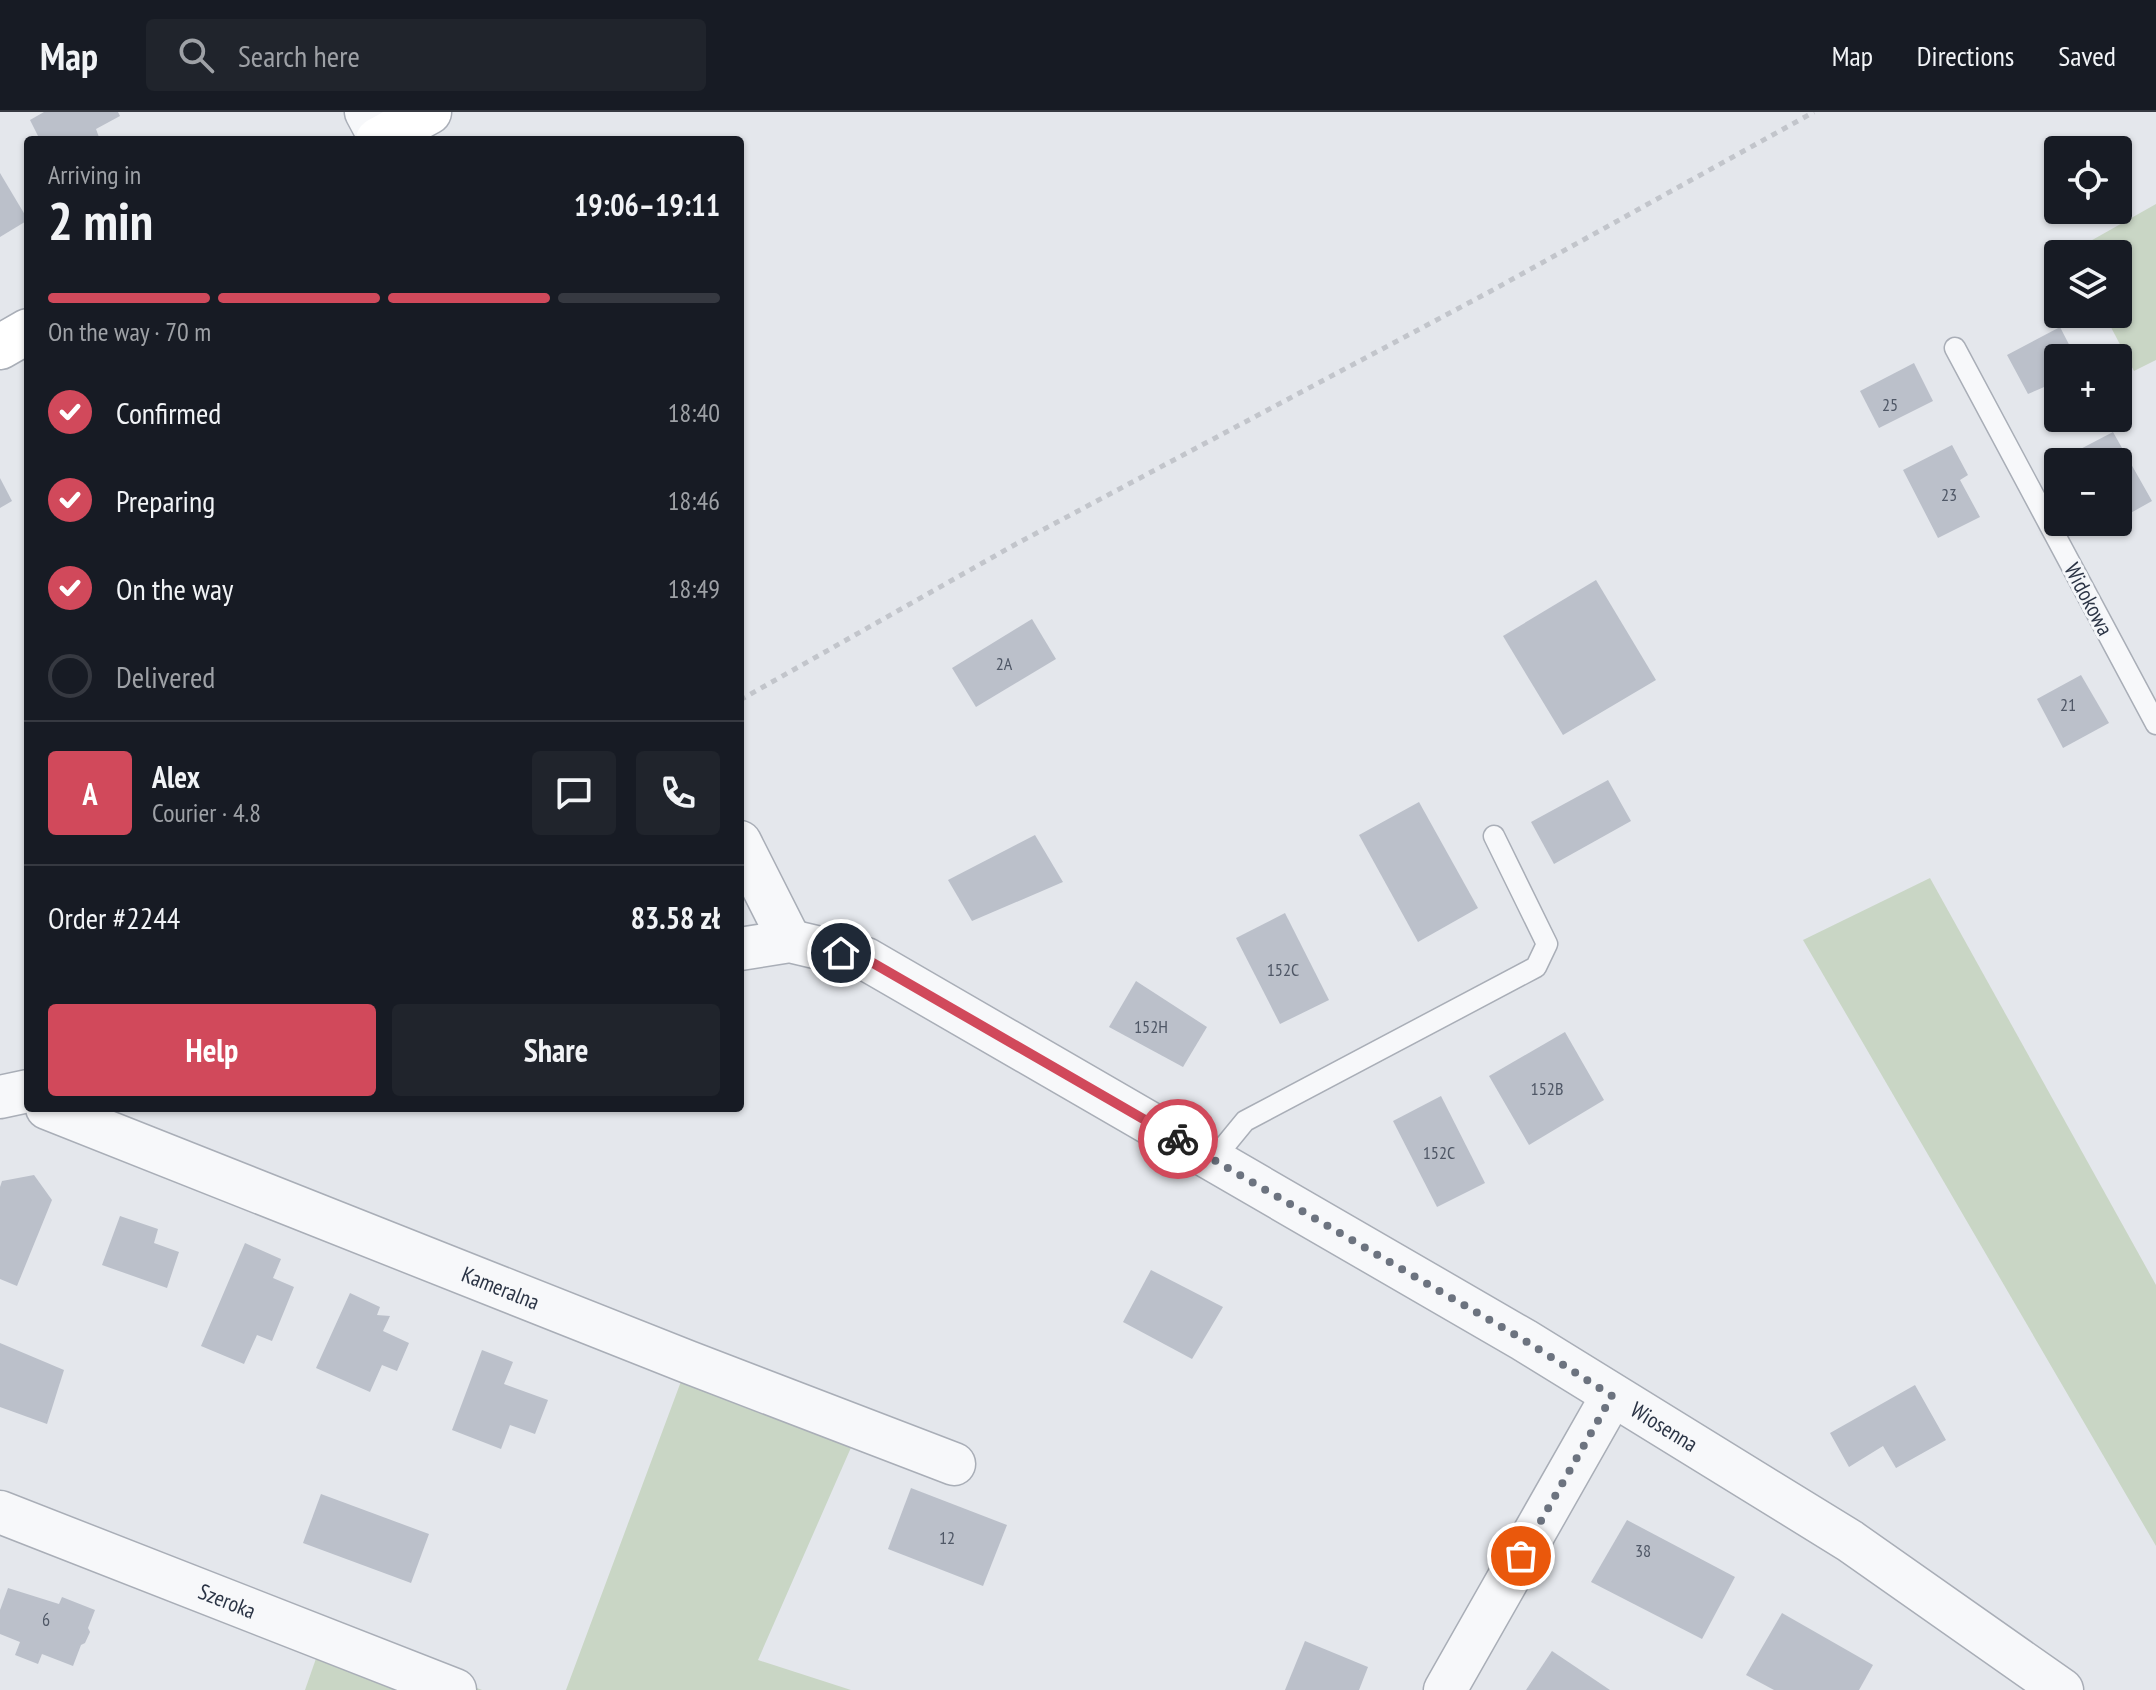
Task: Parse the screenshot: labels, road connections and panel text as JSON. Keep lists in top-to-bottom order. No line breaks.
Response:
{"streets":{"street":["Kameralna","Wiosenna","Szeroka"],"lane":["Widokowa"]},"house_numbers":["25","23","2A","21","152C","152H","152B","152C","12","38","6"],"page":{"header":"Map","search":"Search here","nav":["Map","Directions","Saved"],"map_buttons":["+","−"],"heading":["2 min","Arriving in","19:06–19:11"],"panel":["Alex","Courier · 4.8","Order #2244","83.58 zł"],"bar":"On the way · 70 m","list":[["Confirmed","18:40"],["Preparing","18:46"],["On the way","18:49"],"Delivered"],"round":"A","buttons":["Help","Share"]}}
